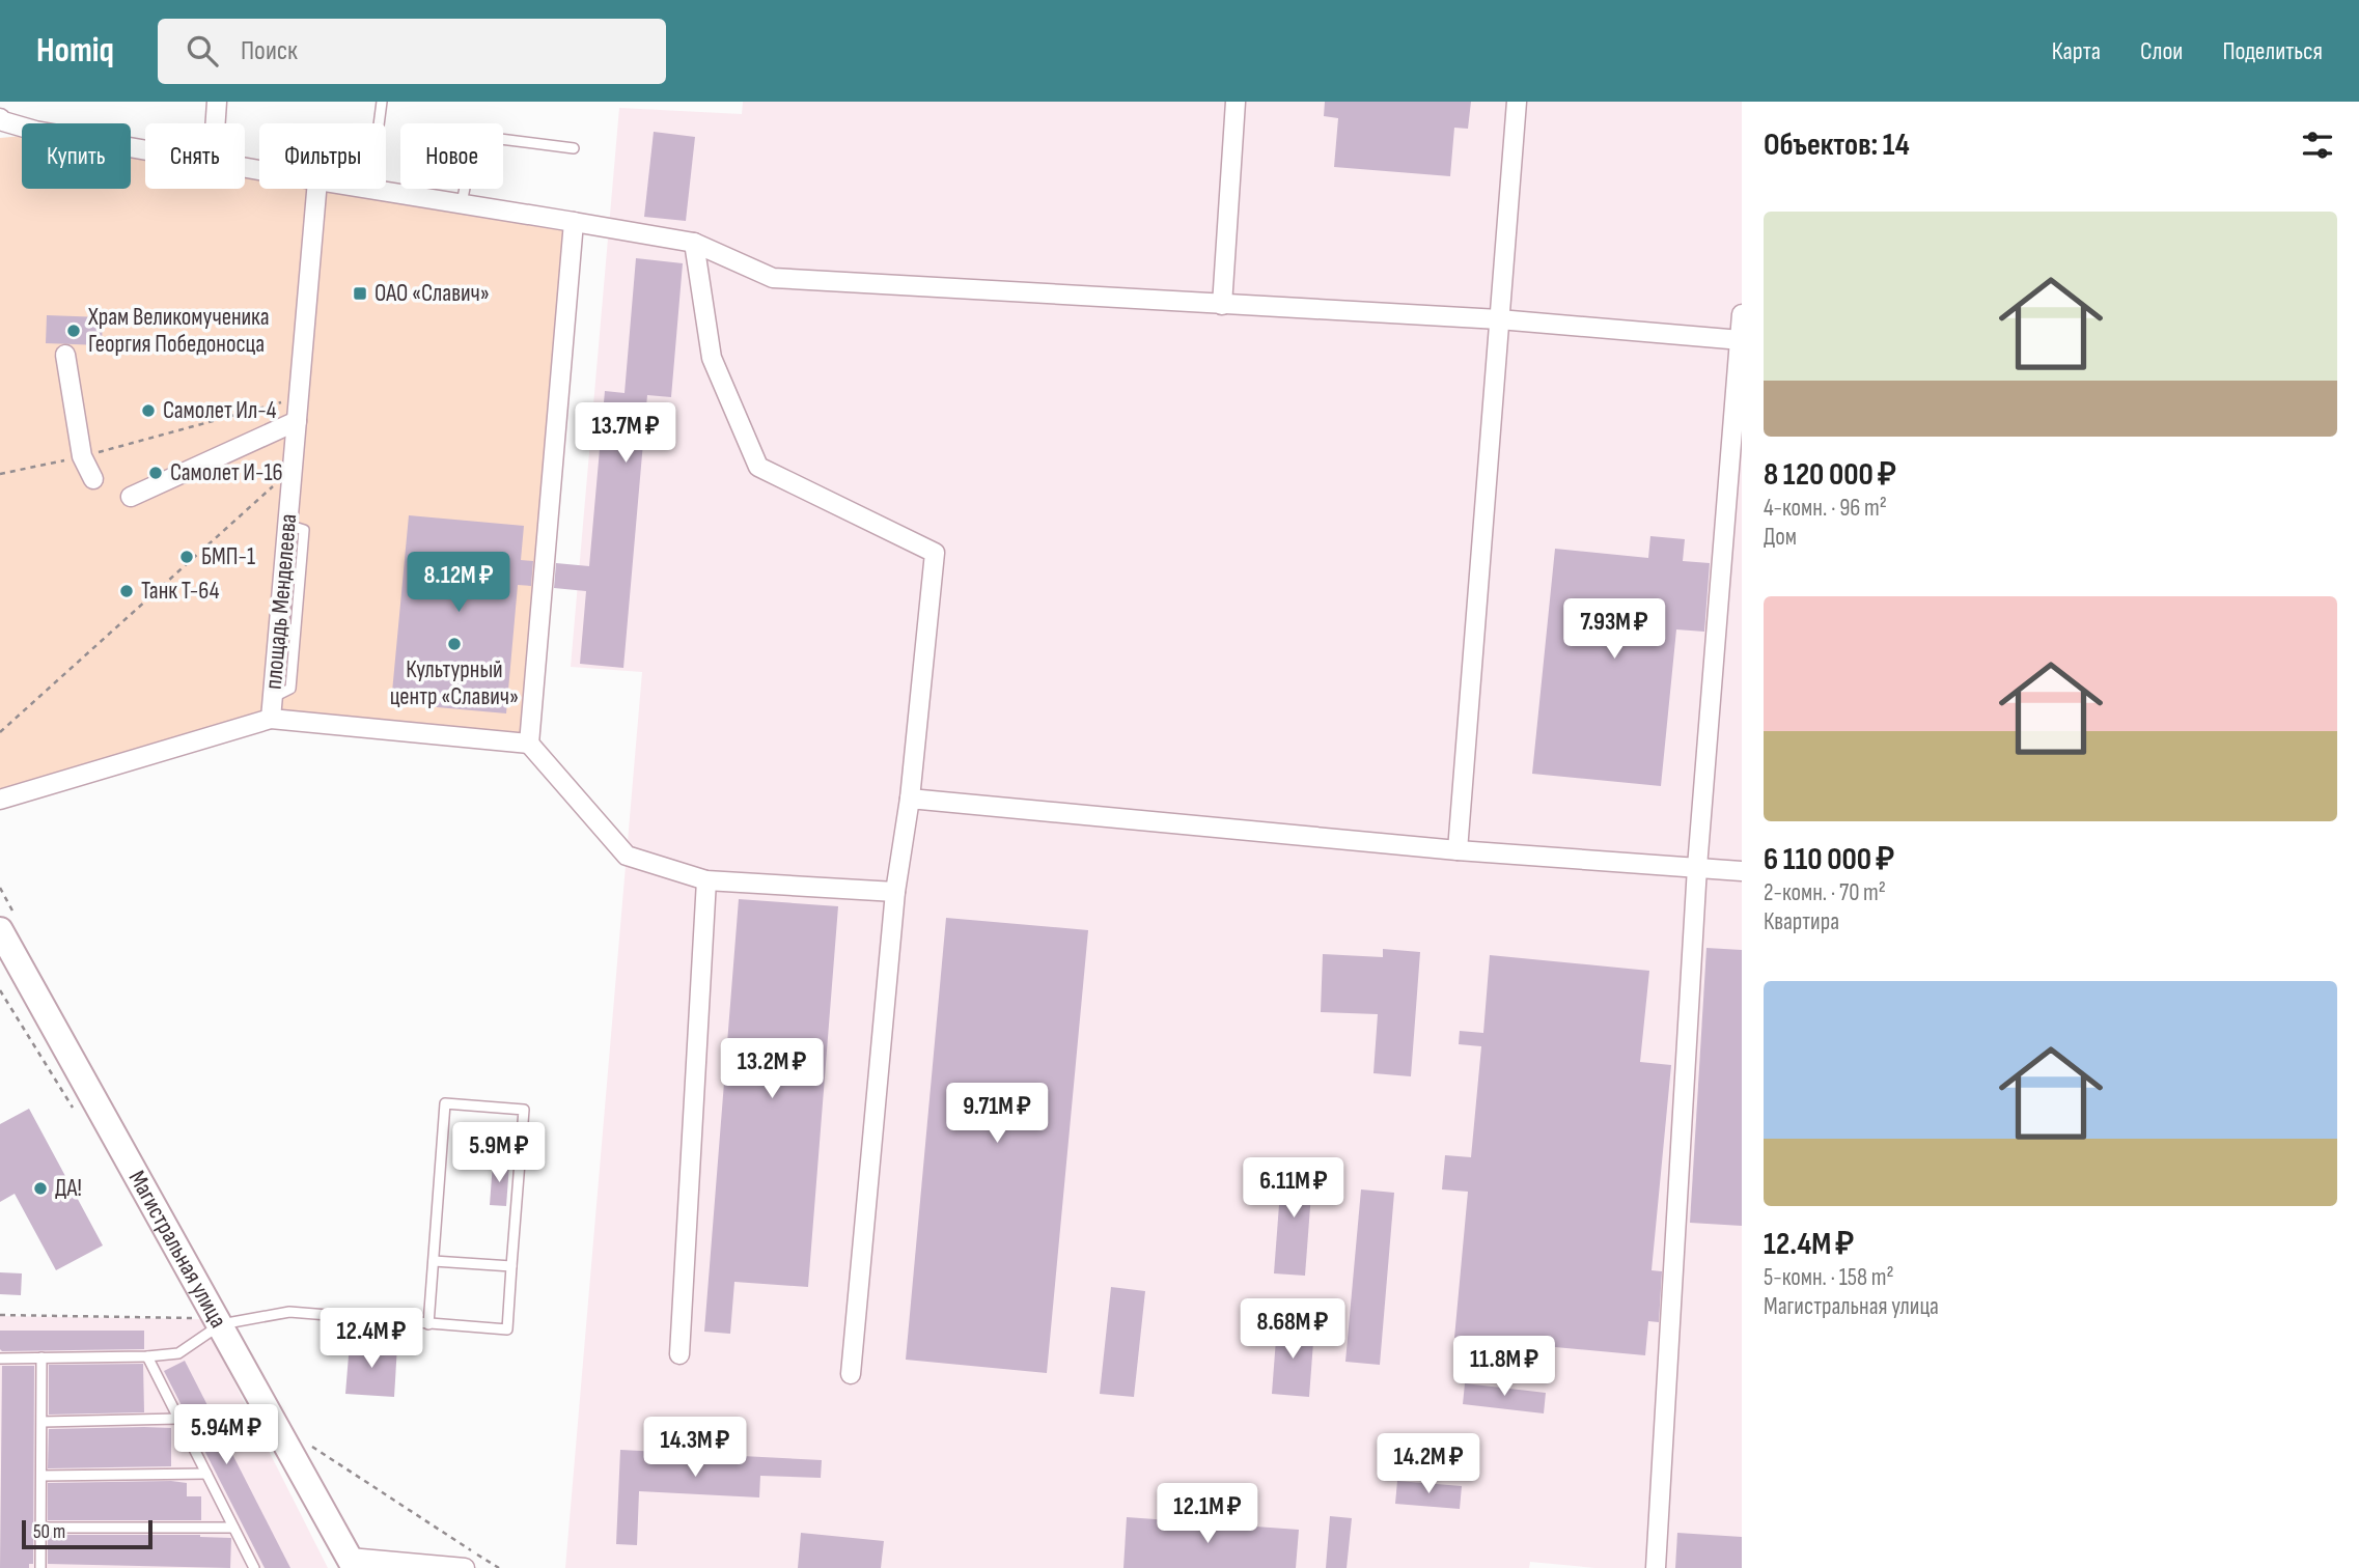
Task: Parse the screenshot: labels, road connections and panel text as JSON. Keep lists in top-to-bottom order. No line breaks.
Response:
{"streets":{"main road":["Магистральная улица"],"street":["площадь Менделеева"]},"places":{"transit":["ОАО «Славич»"],"other":["Храм Великомученика Георгия Победоносца","Самолет Ил-4","Самолет И-16","БМП-1","Танк Т-64","Культурный центр «Славич»","ДА!"]},"scale_bar":"50 m","page":{"header":"Homiq","search":"Поиск","nav":["Карта","Слои","Поделиться"],"heading":"Объектов: 14","chip":["Купить","Снять","Фильтры","Новое"],"list":[{"name":"8 120 000 ₽","note":"4-комн. · 96 m² · Дом"},{"name":"6 110 000 ₽","note":"2-комн. · 70 m² · Квартира"},{"name":"12.4M ₽","note":"5-комн. · 158 m² · Магистральная улица"}],"price":["13.7M ₽","8.12M ₽","7.93M ₽","13.2M ₽","9.71M ₽","5.9M ₽","6.11M ₽","8.68M ₽","12.4M ₽","11.8M ₽","5.94M ₽","14.3M ₽","14.2M ₽","12.1M ₽"],"scale":"50 m"}}
